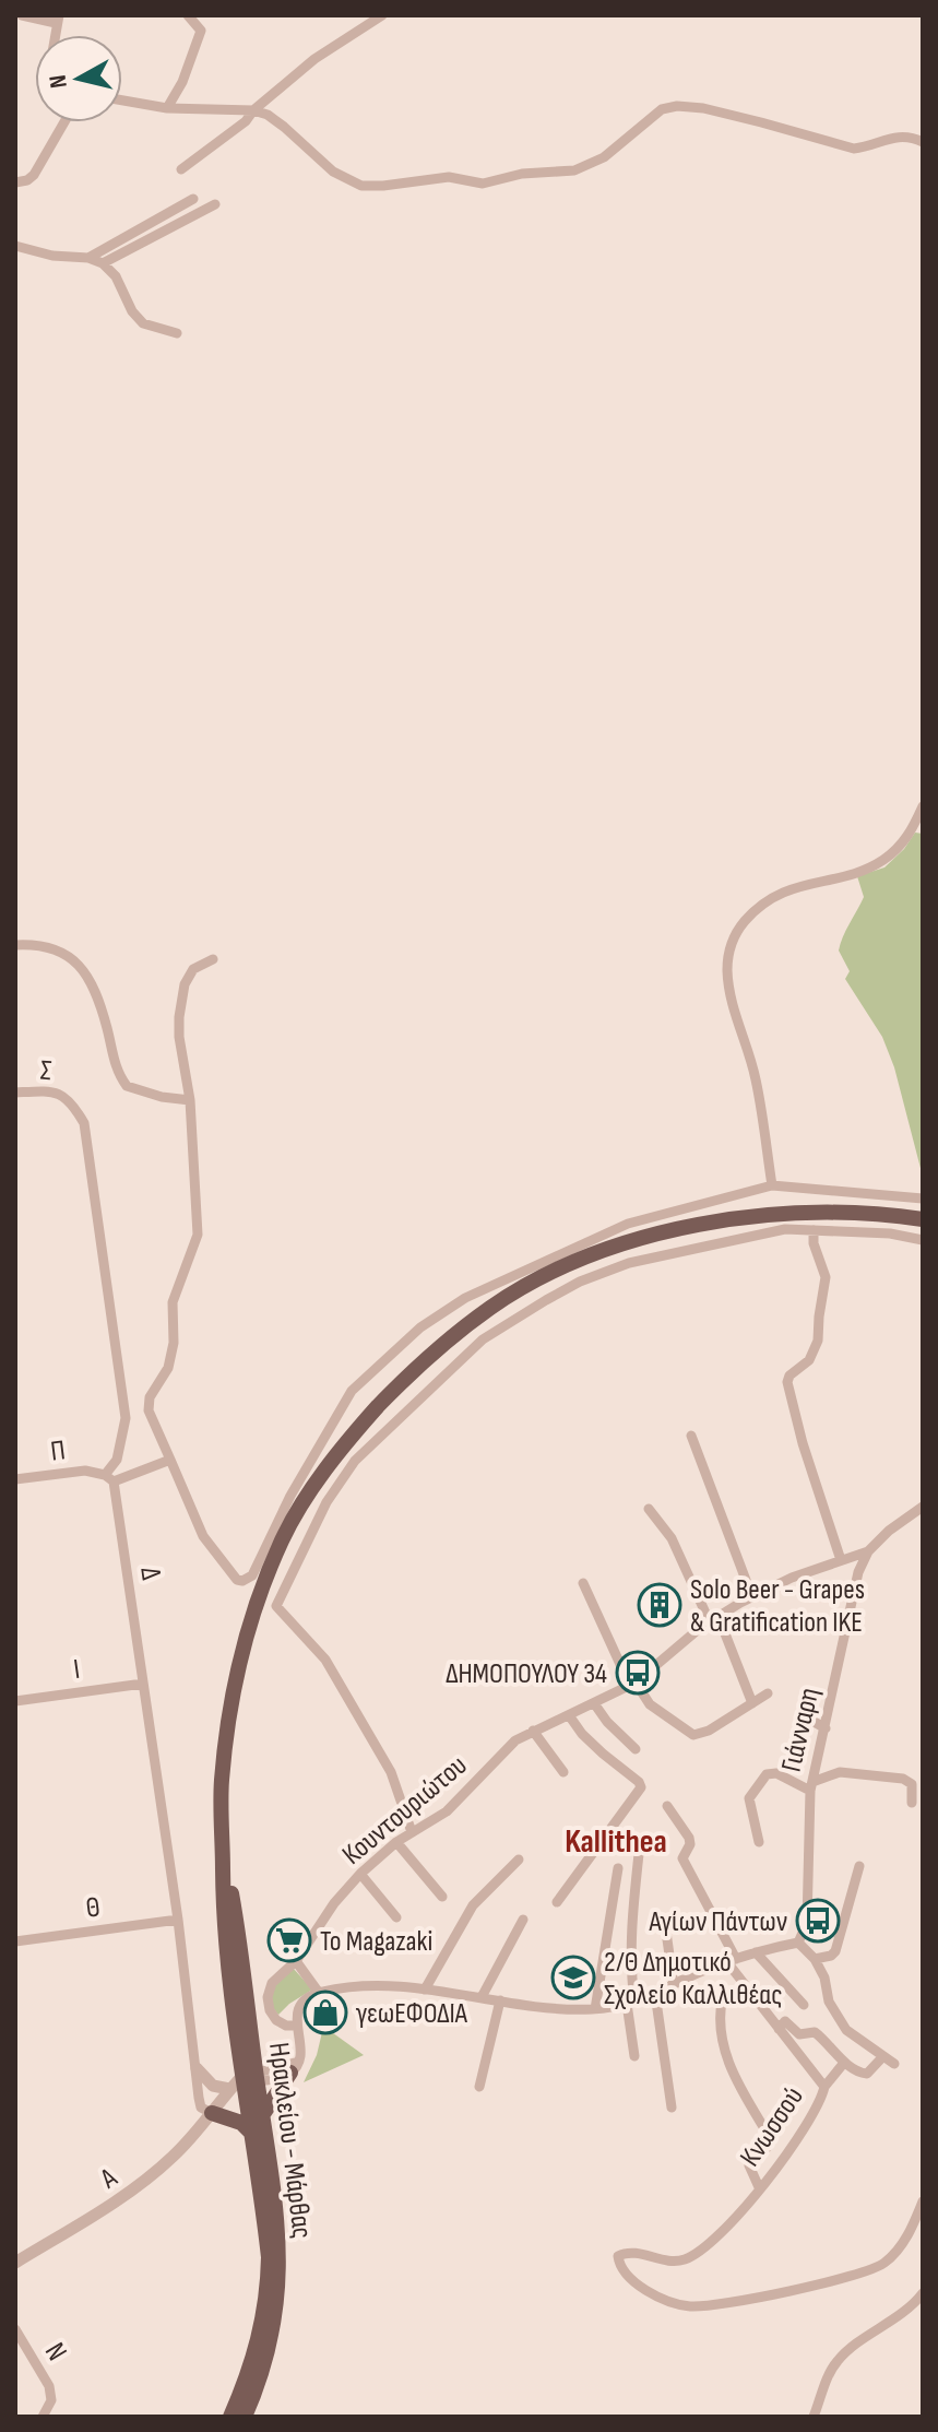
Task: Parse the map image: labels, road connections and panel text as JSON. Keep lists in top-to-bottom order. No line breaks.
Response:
{"streets":{"main road":["Ηρακλείου - Μάρθας"],"street":["Σ","Π","Δ","Ι","Γιάνναρη","Κουντουριώτου","Θ","Κνωσσού","Α","Ν"]},"crossings":[["Σ","Π"],["Σ","Δ"],["Π","Δ"],["Δ","Ι"],["Δ","Θ"],["Δ","Α"],["Γιάνναρη","Κουντουριώτου"],["Ηρακλείου - Μάρθας","Α"]],"districts":["Kallithea"],"places":{"building":["Solo Beer - Grapes & Gratification IKE"],"bus stop":["ΔΗΜΟΠΟΥΛΟΥ 34","Αγίων Πάντων"],"supermarket":["To Magazaki"],"school or university":["2/Θ Δημοτικό Σχολείο Καλλιθέας"],"shop":["γεωΕΦΟΔΙΑ"]},"north":"left"}
